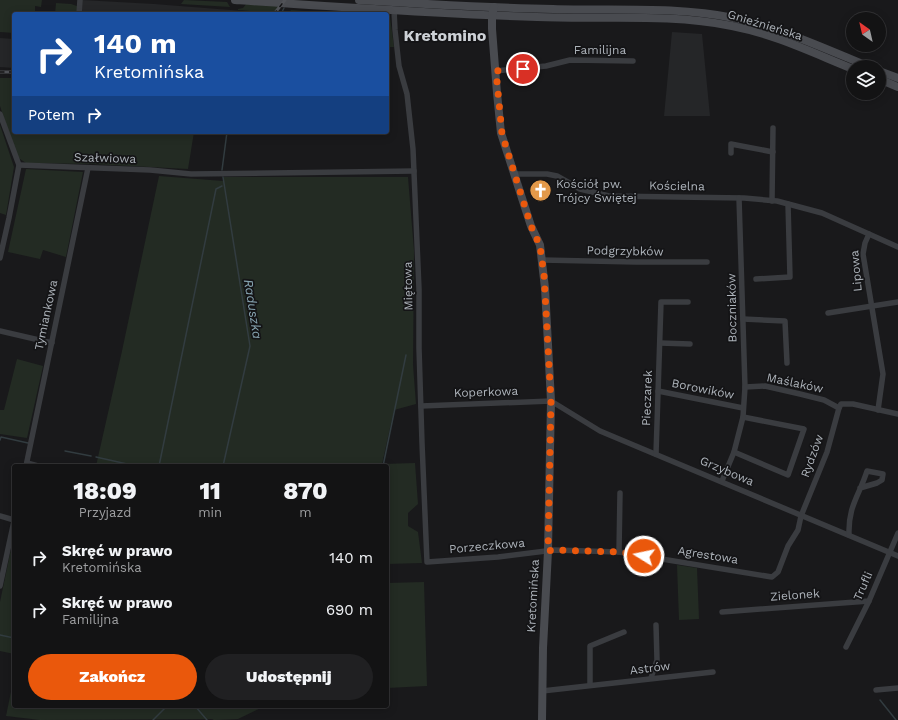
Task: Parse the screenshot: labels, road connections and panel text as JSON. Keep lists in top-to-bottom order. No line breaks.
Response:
{"streets":{"main road":["Gnieźnieńska","Kretomińska"],"street":["Familijna","Szałwiowa","Kościelna","Podgrzybków","Lipowa","Miętowa","Boczniaków","Tymiankowa","Maślaków","Borowików","Koperkowa","Pieczarek","Rydzów","Grzybowa","Porzeczkowa","Agrestowa","Trufli","Zielonek","Astrów"]},"crossings":[["Gnieźnieńska","Miętowa"],["Gnieźnieńska","Kretomińska"],["Familijna","Kretomińska"],["Szałwiowa","Miętowa"],["Szałwiowa","Tymiankowa"],["Kościelna","Lipowa"],["Kościelna","Boczniaków"],["Kościelna","Kretomińska"],["Podgrzybków","Kretomińska"],["Lipowa","Maślaków"],["Miętowa","Koperkowa"],["Miętowa","Porzeczkowa"],["Boczniaków","Maślaków"],["Boczniaków","Borowików"],["Boczniaków","Grzybowa"],["Maślaków","Rydzów"],["Borowików","Pieczarek"],["Koperkowa","Grzybowa"],["Koperkowa","Kretomińska"],["Pieczarek","Grzybowa"],["Rydzów","Grzybowa"],["Rydzów","Agrestowa"],["Grzybowa","Agrestowa"],["Grzybowa","Trufli"],["Grzybowa","Kretomińska"],["Porzeczkowa","Agrestowa"],["Porzeczkowa","Kretomińska"],["Agrestowa","Kretomińska"],["Trufli","Zielonek"],["Kretomińska","Astrów"]],"districts":["Kretomino"],"water":["Raduszka"],"places":{"church":["Kościół pw. Trójcy Świętej"]},"north":"top left","page":{"turn":["140 m","Kretomińska"],"then":"Potem","eta":["18:09","Przyjazd","11","min","870","m"],"list":[{"name":"Skręć w prawo","note":"Kretomińska","value":"140 m"},{"name":"Skręć w prawo","note":"Familijna","value":"690 m"}],"buttons":["Zakończ","Udostępnij"]}}
